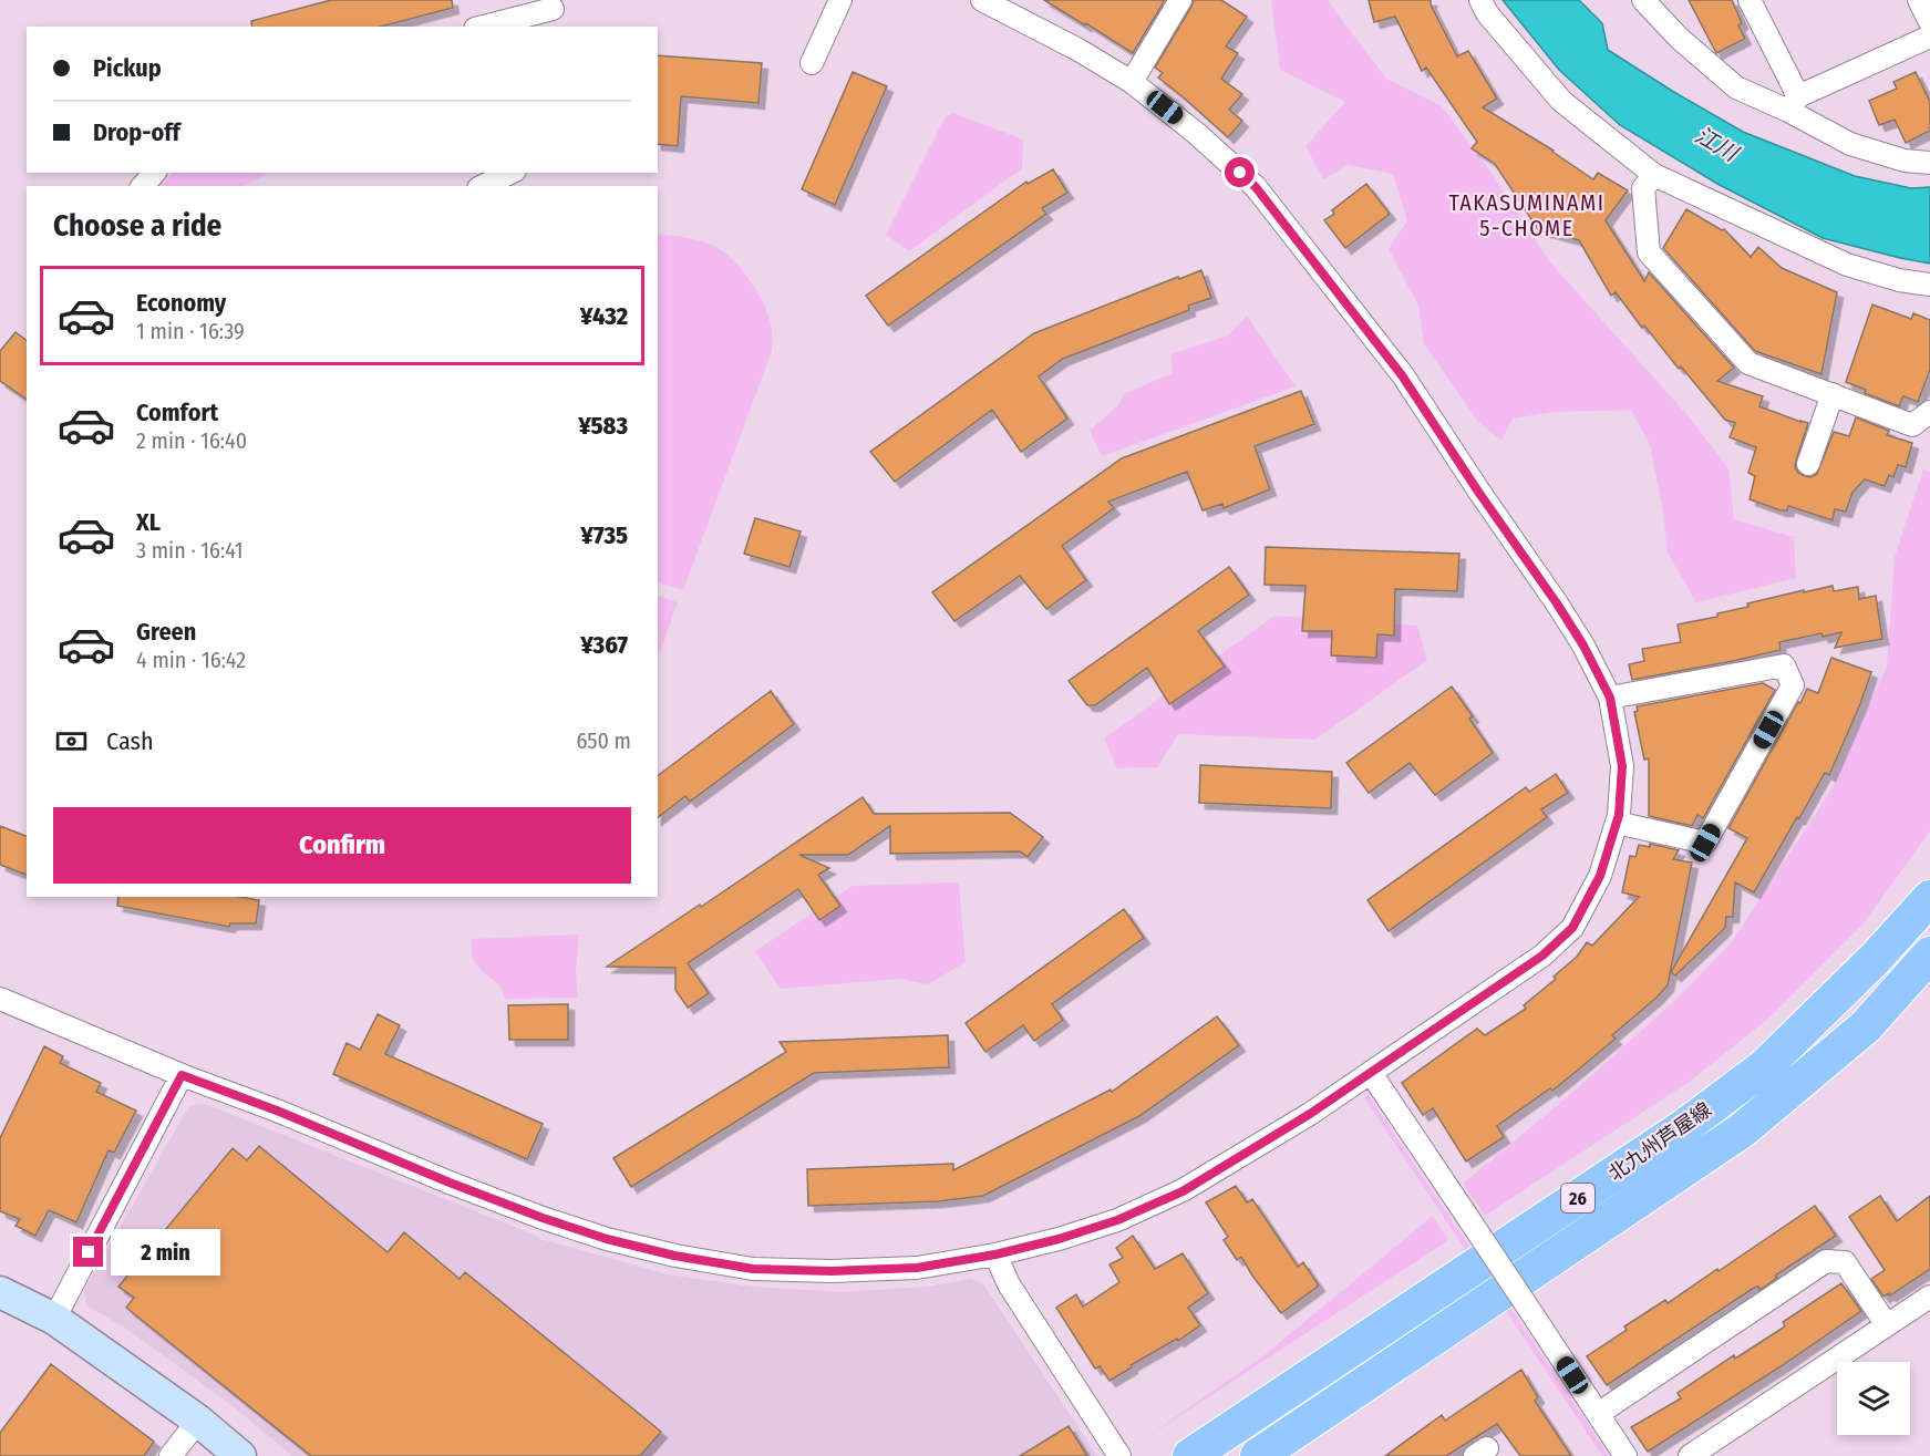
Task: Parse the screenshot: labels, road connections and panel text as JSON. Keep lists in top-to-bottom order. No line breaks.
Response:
{"streets":{"main road":["北九州芦屋線","26"]},"districts":["TAKASUMINAMI 5-CHOME"],"water":["江川"],"page":{"banner":["Pickup","Drop-off"],"heading":"Choose a ride","list":[{"name":"Economy","note":"1 min · 16:39","value":"¥432"},{"name":"Comfort","note":"2 min · 16:40","value":"¥583"},{"name":"XL","note":"3 min · 16:41","value":"¥735"},{"name":"Green","note":"4 min · 16:42","value":"¥367"}],"pay":["Cash","650 m"],"buttons":"Confirm","bubble":"2 min"}}
